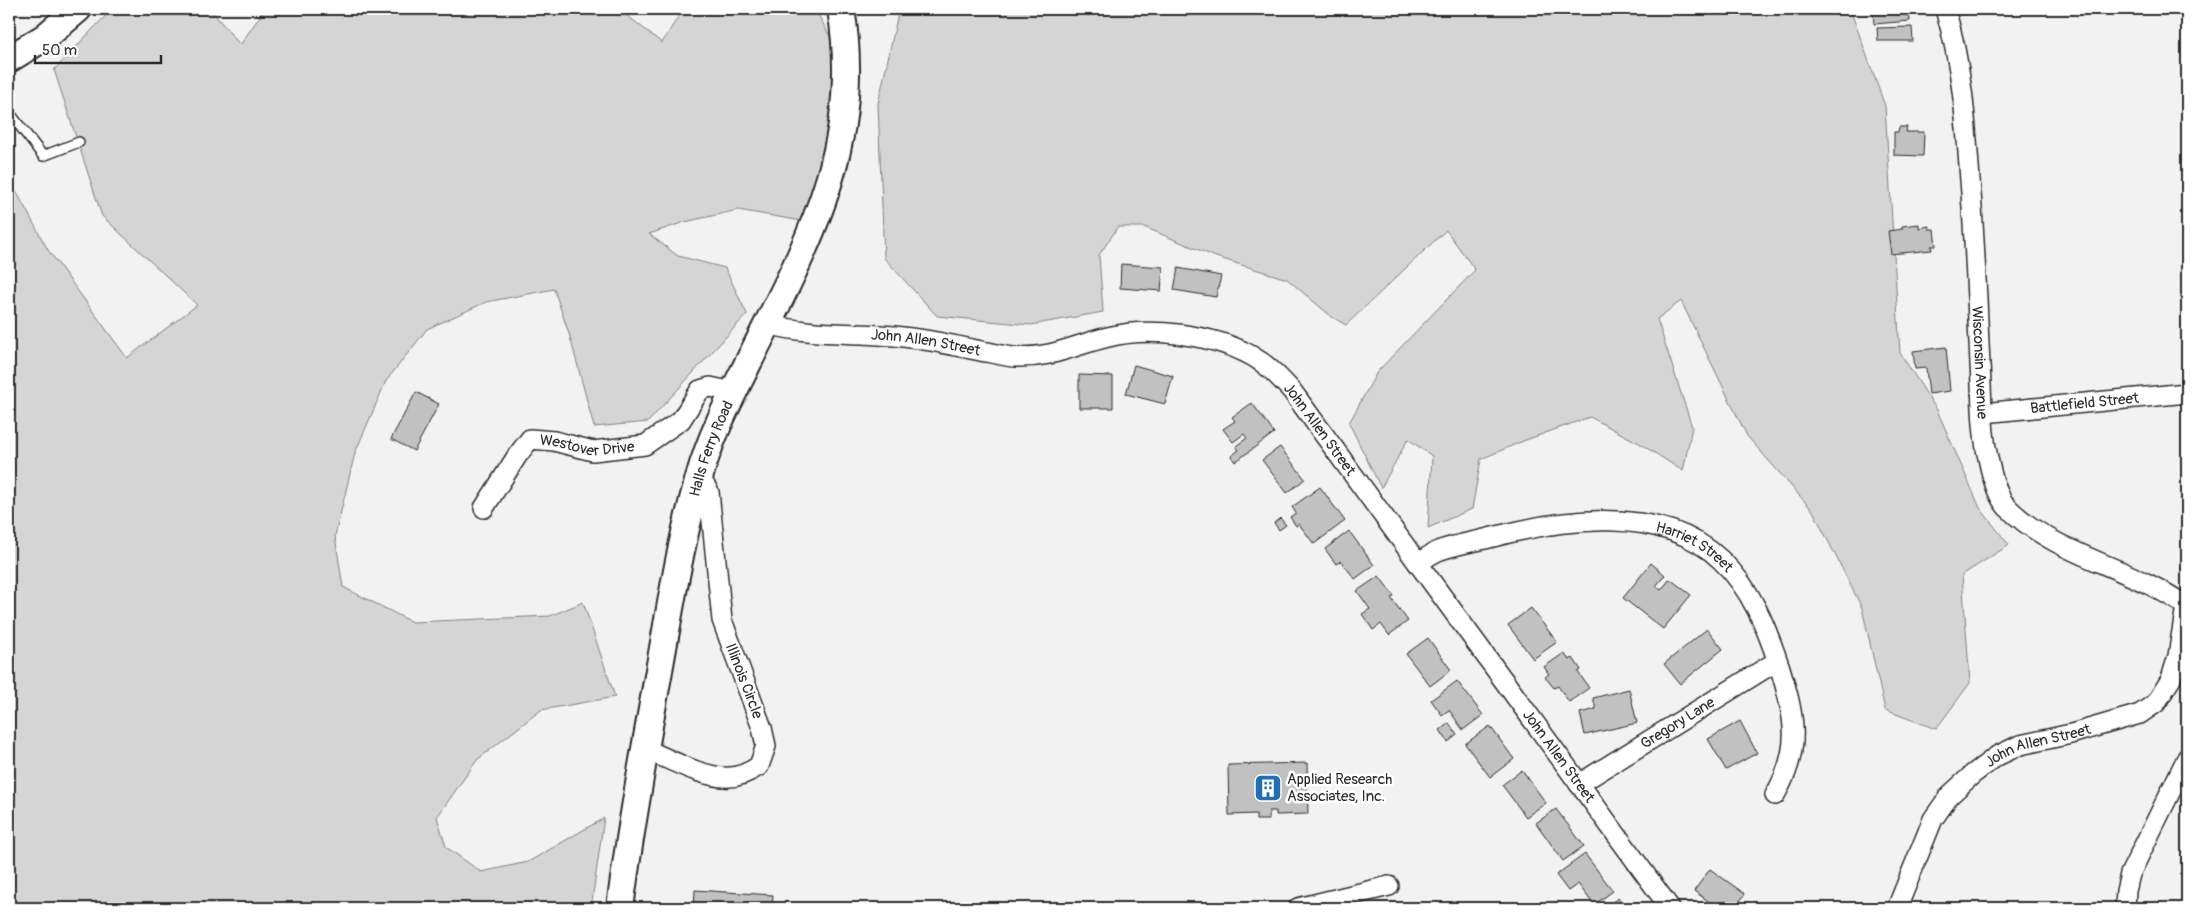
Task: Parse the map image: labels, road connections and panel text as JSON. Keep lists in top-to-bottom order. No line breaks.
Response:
{"streets":{"street":["John Allen Street","Wisconsin Avenue","Battlefield Street","Westover Drive","Halls Ferry Road","Harriet Street","Illinois Circle","Gregory Lane"]},"crossings":[["John Allen Street","Wisconsin Avenue"],["John Allen Street","Halls Ferry Road"],["John Allen Street","Harriet Street"],["John Allen Street","Gregory Lane"],["Wisconsin Avenue","Battlefield Street"],["Westover Drive","Halls Ferry Road"],["Halls Ferry Road","Illinois Circle"],["Harriet Street","Gregory Lane"]],"places":{"building":["Applied Research Associates, Inc."]},"scale_bar":"50 m"}
